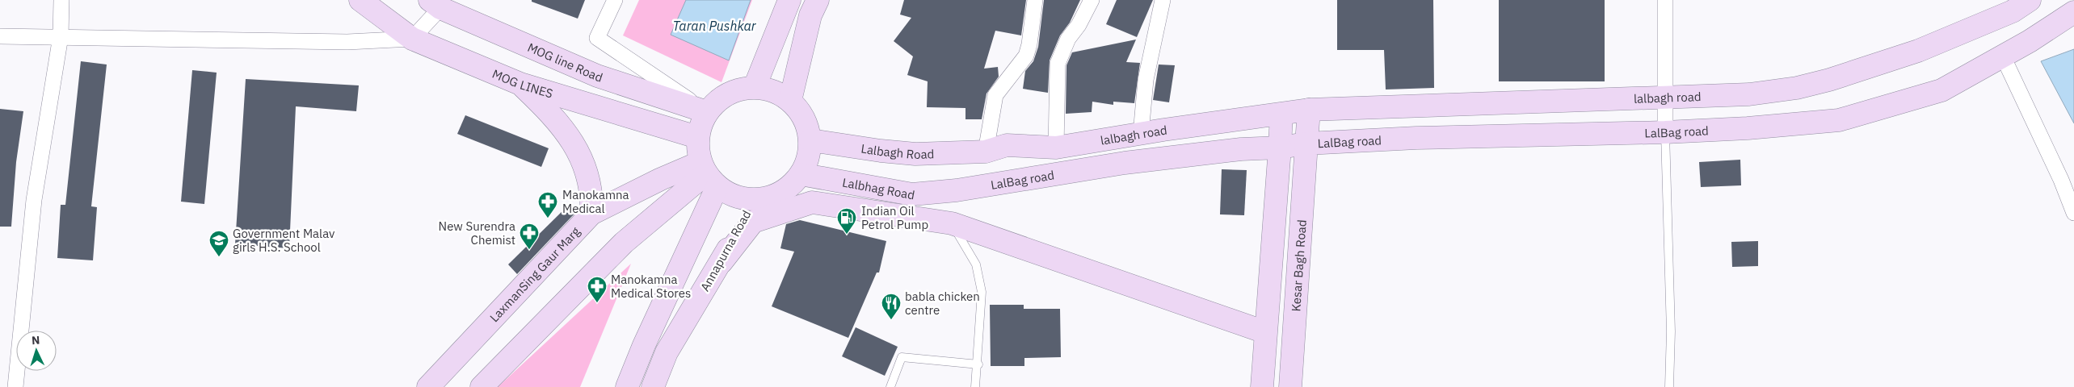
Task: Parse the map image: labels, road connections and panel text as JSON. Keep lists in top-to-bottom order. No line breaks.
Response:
{"streets":{"main road":["MOG line Road","MOG LINES","lalbagh road","LalBag road","Lalbagh Road","Lalbhag Road","Annapurna Road","Kesar Bagh Road","LaxmanSing Gaur Marg"]},"crossings":[["MOG line Road","MOG LINES"],["MOG line Road","Lalbagh Road"],["MOG line Road","Lalbhag Road"],["MOG line Road","Annapurna Road"],["MOG line Road","LaxmanSing Gaur Marg"],["MOG LINES","Lalbagh Road"],["MOG LINES","Lalbhag Road"],["MOG LINES","Annapurna Road"],["MOG LINES","LaxmanSing Gaur Marg"],["lalbagh road","Lalbagh Road"],["lalbagh road","Kesar Bagh Road"],["LalBag road","Lalbhag Road"],["LalBag road","Kesar Bagh Road"],["Lalbagh Road","Lalbhag Road"],["Lalbagh Road","Annapurna Road"],["Lalbagh Road","LaxmanSing Gaur Marg"],["Lalbhag Road","Annapurna Road"],["Lalbhag Road","LaxmanSing Gaur Marg"],["Annapurna Road","LaxmanSing Gaur Marg"]],"water":["Taran Pushkar"],"places":{"pharmacy":["Manokamna Medical","New Surendra Chemist","Manokamna Medical Stores"],"fuel station":["Indian Oil Petrol Pump"],"school or university":["Government Malav girls H.S. School"],"restaurant":["babla chicken centre"]},"north":"top"}
